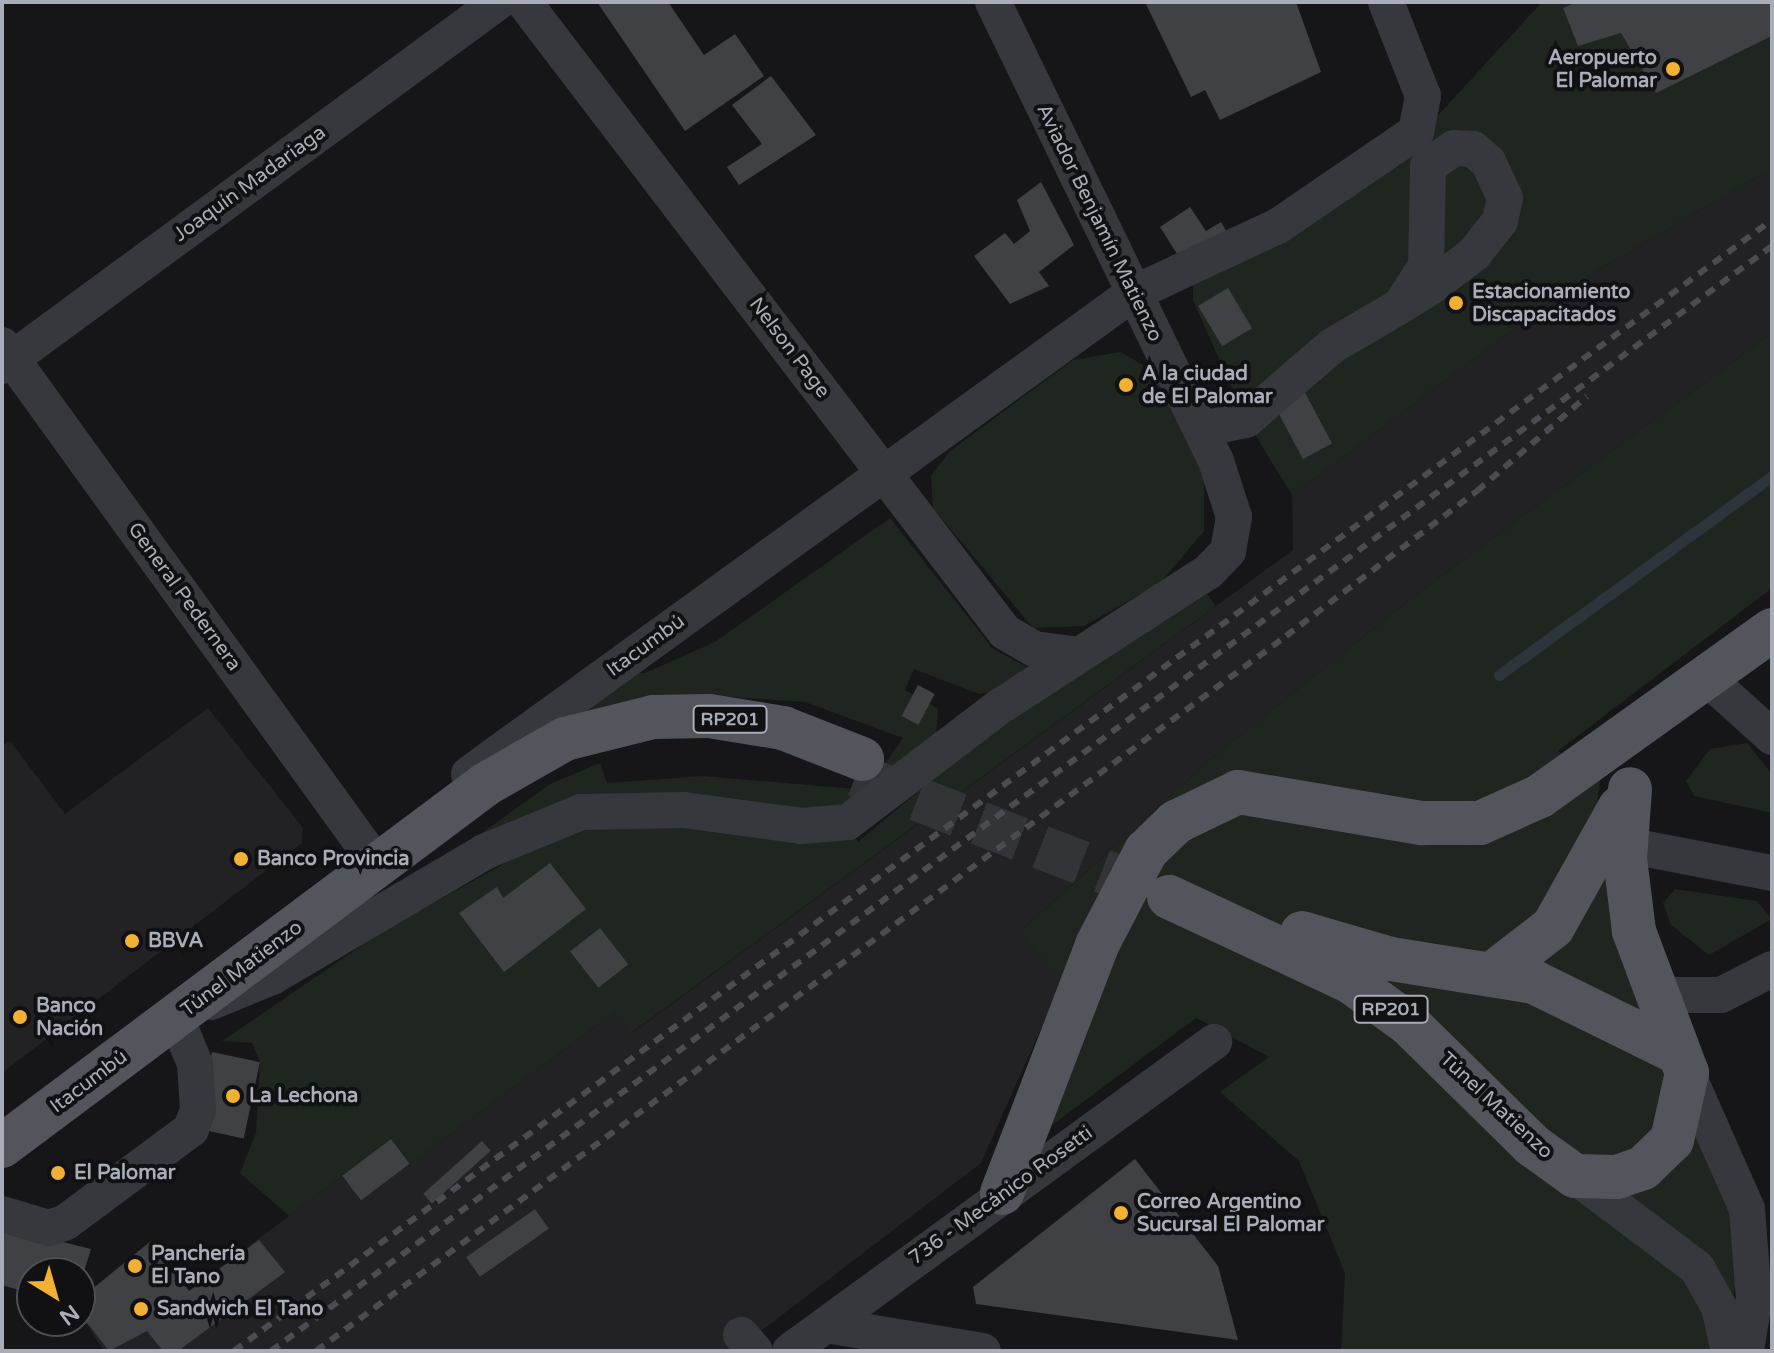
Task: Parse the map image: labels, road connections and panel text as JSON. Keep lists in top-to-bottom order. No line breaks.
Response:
{"streets":{"main road":["Itacumbú","RP201","Túnel Matienzo"],"street":["Joaquín Madariaga","Aviador Benjamín Matienzo","Nelson Page","General Pedernera","736 - Mecánico Rosetti"]},"crossings":[["Joaquín Madariaga","General Pedernera"],["Aviador Benjamín Matienzo","Itacumbú"],["Nelson Page","Itacumbú"],["General Pedernera","Itacumbú"],["Itacumbú","Túnel Matienzo"]],"places":["Aeropuerto El Palomar","Estacionamiento Discapacitados","A la ciudad de El Palomar","Banco Provincia","BBVA","Banco Nación","La Lechona","El Palomar","Correo Argentino Sucursal El Palomar","Panchería El Tano","Sandwich El Tano"],"north":"bottom right"}
